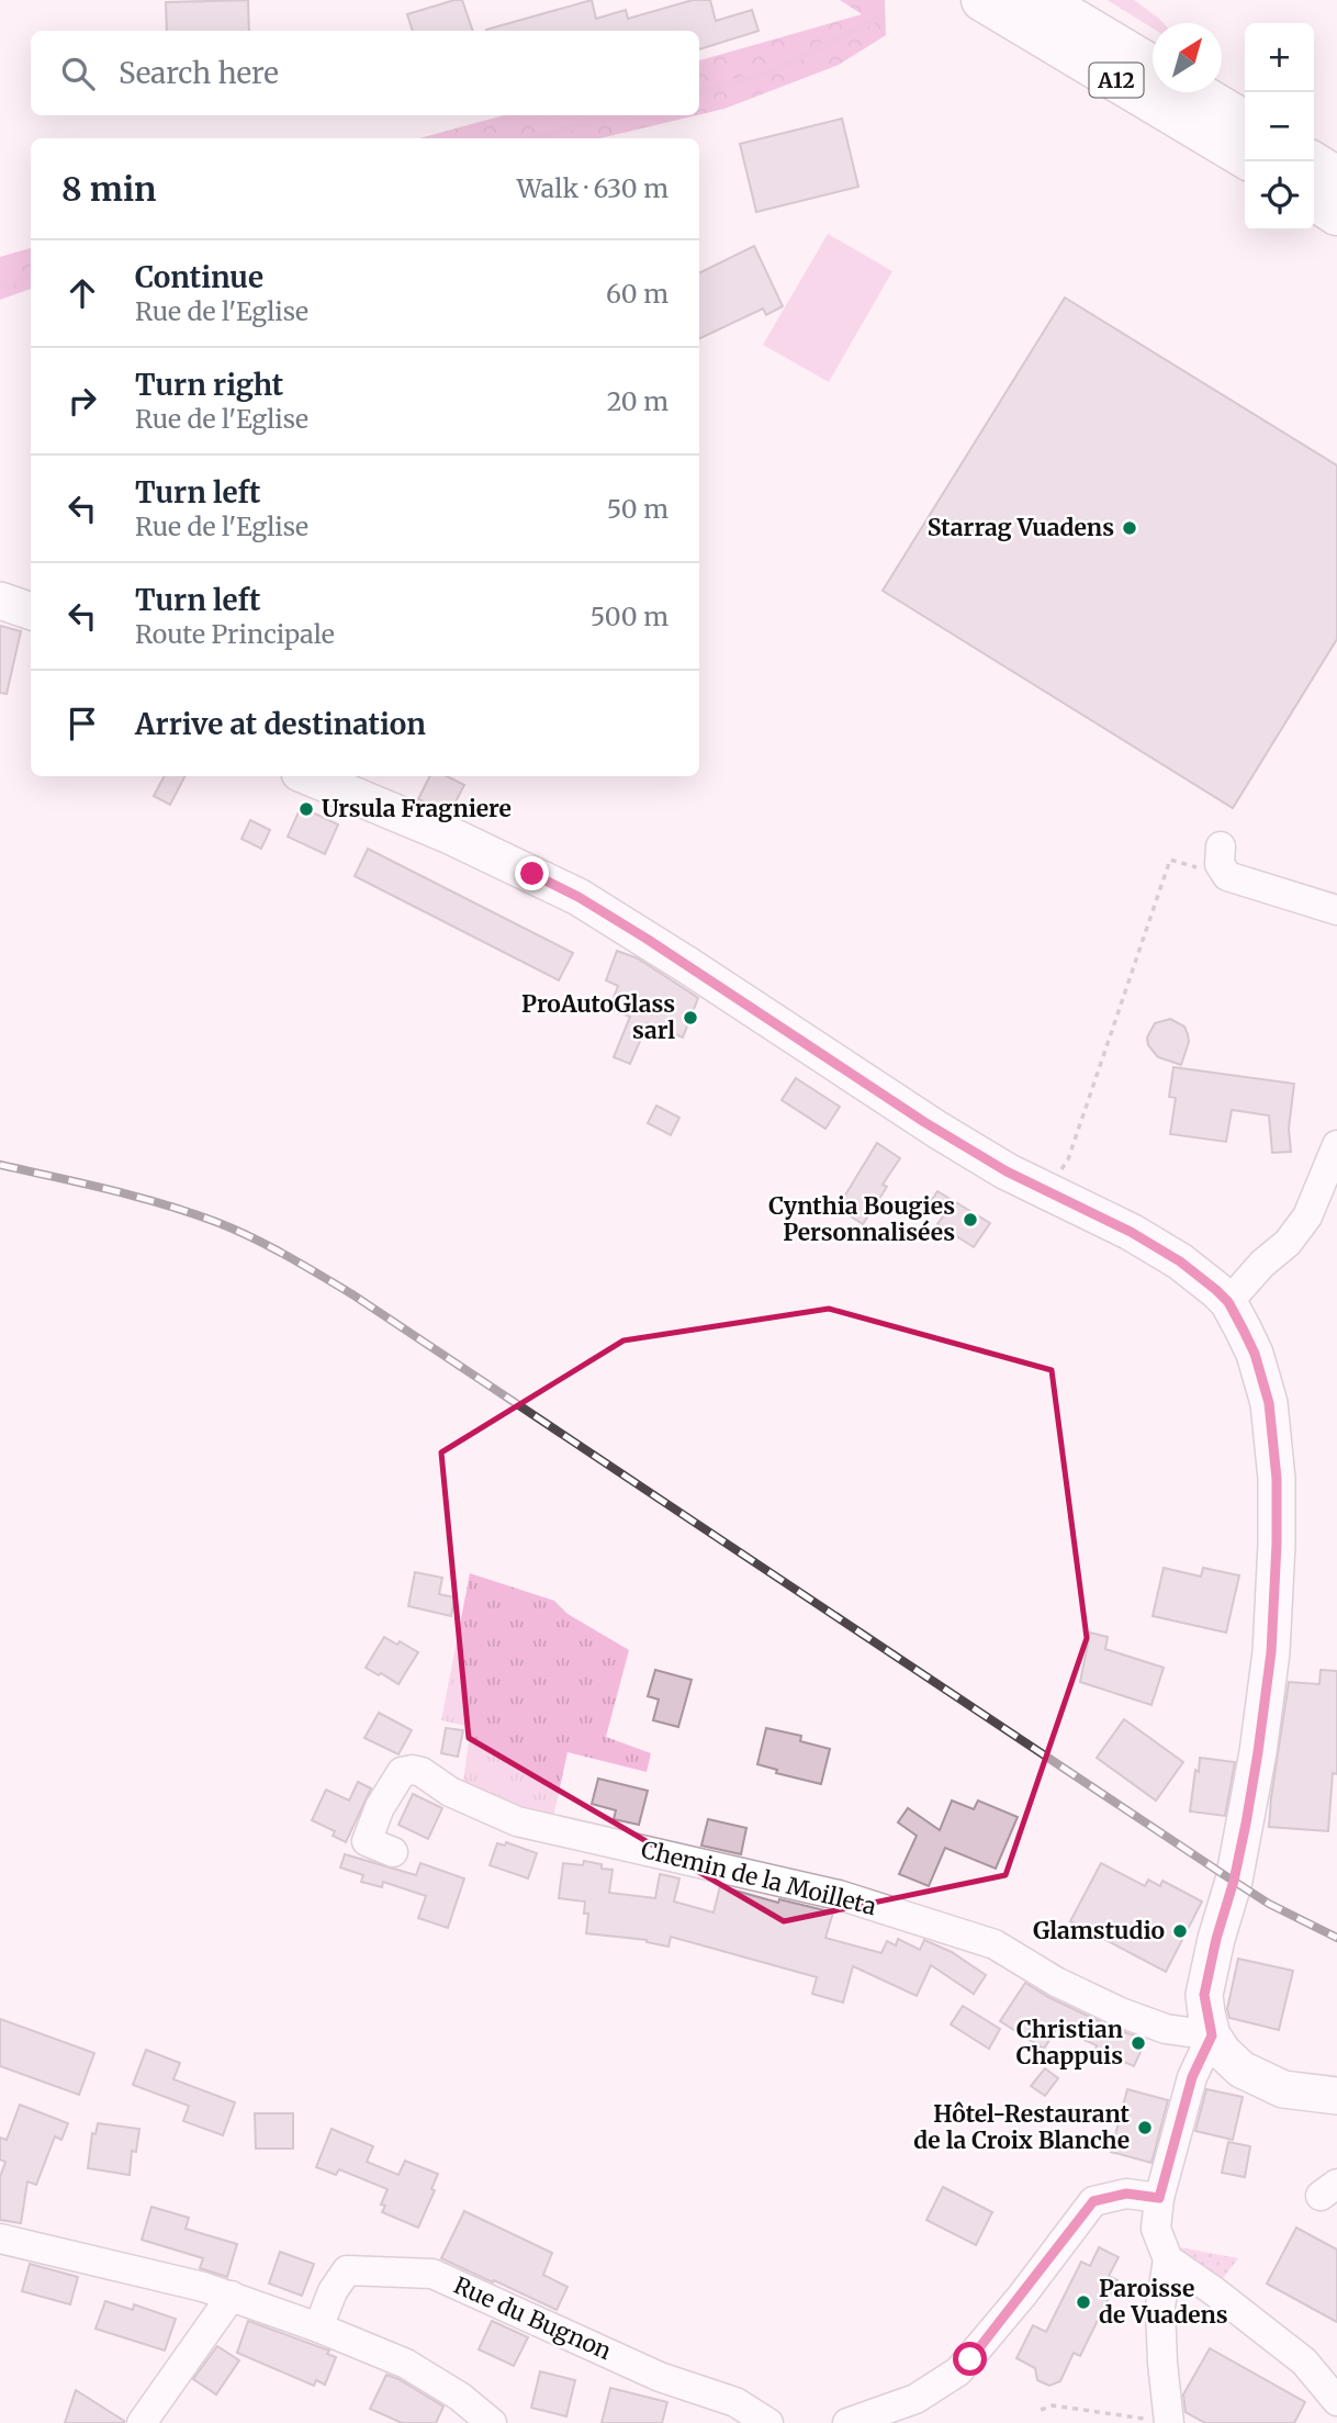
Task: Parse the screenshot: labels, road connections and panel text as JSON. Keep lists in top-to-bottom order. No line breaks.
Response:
{"streets":{"highway":["A12"],"street":["Chemin de la Moilleta","Rue du Bugnon"]},"places":["Starrag Vuadens","Ursula Fragniere","ProAutoGlass sarl","Cynthia Bougies Personnalisées","Glamstudio","Christian Chappuis","Hôtel-Restaurant de la Croix Blanche","Paroisse de Vuadens"],"north":"top right","page":{"map_buttons":["+","−"],"search":"Search here","heading":["8 min","Walk · 630 m"],"list":[["Continue","Rue de l'Eglise","60 m"],["Turn right","Rue de l'Eglise","20 m"],["Turn left","Rue de l'Eglise","50 m"],["Turn left","Route Principale","500 m"],"Arrive at destination"]}}
